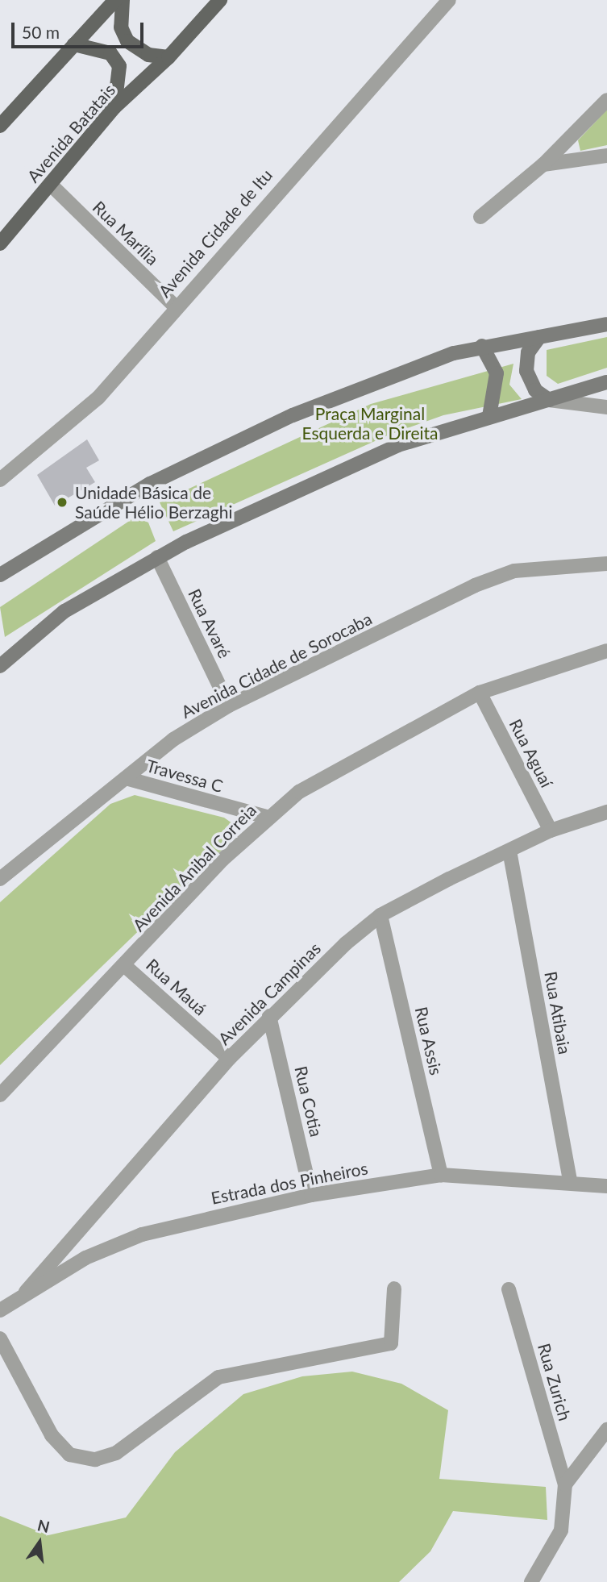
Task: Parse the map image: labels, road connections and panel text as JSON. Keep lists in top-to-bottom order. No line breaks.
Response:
{"streets":{"main road":["Avenida Batatais"],"street":["Rua Marília","Avenida Cidade de Itu","Rua Avaré","Avenida Cidade de Sorocaba","Rua Aguaí","Travessa C","Avenida Anibal Correia","Rua Mauá","Avenida Campinas","Rua Atibaia","Rua Assis","Rua Cotia","Estrada dos Pinheiros","Rua Zurich"]},"crossings":[["Avenida Batatais","Rua Marília"],["Rua Marília","Avenida Cidade de Itu"],["Rua Avaré","Avenida Cidade de Sorocaba"],["Avenida Cidade de Sorocaba","Travessa C"],["Rua Aguaí","Avenida Anibal Correia"],["Rua Aguaí","Avenida Campinas"],["Travessa C","Avenida Anibal Correia"],["Avenida Anibal Correia","Rua Mauá"],["Rua Mauá","Avenida Campinas"],["Avenida Campinas","Rua Atibaia"],["Avenida Campinas","Rua Assis"],["Avenida Campinas","Rua Cotia"],["Avenida Campinas","Estrada dos Pinheiros"],["Rua Atibaia","Estrada dos Pinheiros"],["Rua Assis","Estrada dos Pinheiros"],["Rua Cotia","Estrada dos Pinheiros"]],"parks":["Praça Marginal Esquerda e Direita"],"places":["Unidade Básica de Saúde Hélio Berzaghi"],"scale_bar":"50 m","north":"top"}
